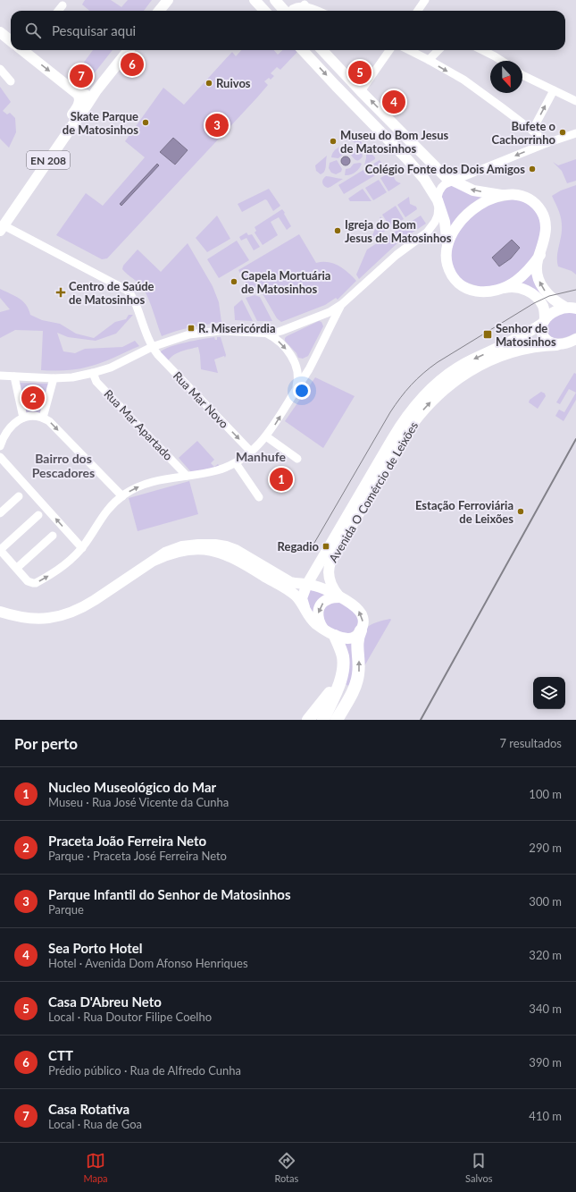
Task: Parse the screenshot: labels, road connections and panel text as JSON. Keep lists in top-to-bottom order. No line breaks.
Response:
{"streets":{"main road":["EN 208","Avenida O Comércio de Leixões"],"street":["Rua Mar Novo","Rua Mar Apartado"]},"crossings":[["EN 208","Rua Mar Novo"]],"one_way":["Rua Mar Novo"],"districts":["Manhufe","Bairro dos Pescadores"],"places":{"other":["Ruivos","Skate Parque de Matosinhos","Bufete o Cachorrinho","Museu do Bom Jesus de Matosinhos","Colégio Fonte dos Dois Amigos","Igreja do Bom Jesus de Matosinhos","Capela Mortuária de Matosinhos","Estação Ferroviária de Leixões"],"health":["Centro de Saúde de Matosinhos"],"transit":["R. Misericórdia","Senhor de Matosinhos","Regadio"]},"north":"bottom","page":{"search":"Pesquisar aqui","pins":["6","5","7","4","3","2","1"],"heading":["Por perto","7 resultados"],"list":[{"mark":"1","name":"Nucleo Museológico do Mar","note":"Museu · Rua José Vicente da Cunha","value":"100 m"},{"mark":"2","name":"Praceta João Ferreira Neto","note":"Parque · Praceta José Ferreira Neto","value":"290 m"},{"mark":"3","name":"Parque Infantil do Senhor de Matosinhos","note":"Parque","value":"300 m"},{"mark":"4","name":"Sea Porto Hotel","note":"Hotel · Avenida Dom Afonso Henriques","value":"320 m"},{"mark":"5","name":"Casa D'Abreu Neto","note":"Local · Rua Doutor Filipe Coelho","value":"340 m"},{"mark":"6","name":"CTT","note":"Prédio público · Rua de Alfredo Cunha","value":"390 m"},{"mark":"7","name":"Casa Rotativa","note":"Local · Rua de Goa","value":"410 m"}],"nav":["Mapa","Rotas","Salvos"]}}
